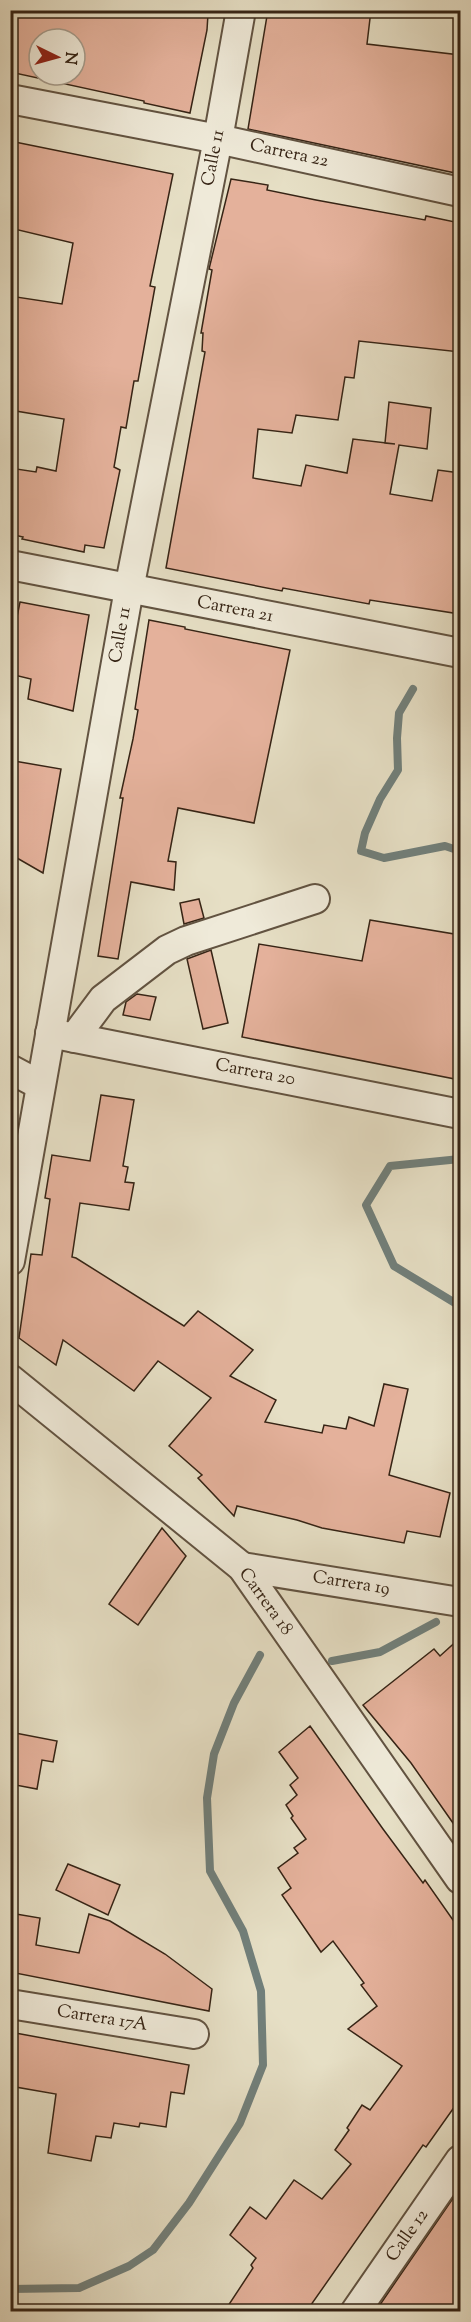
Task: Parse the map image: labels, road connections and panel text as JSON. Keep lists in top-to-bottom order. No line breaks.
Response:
{"streets":{"street":["Carrera 22","Calle 11","Carrera 21","Carrera 20","Carrera 19","Carrera 18","Carrera 17A","Calle 12"]},"crossings":[["Carrera 22","Calle 11"],["Calle 11","Carrera 21"],["Calle 11","Carrera 20"],["Carrera 19","Carrera 18"]],"north":"right"}
